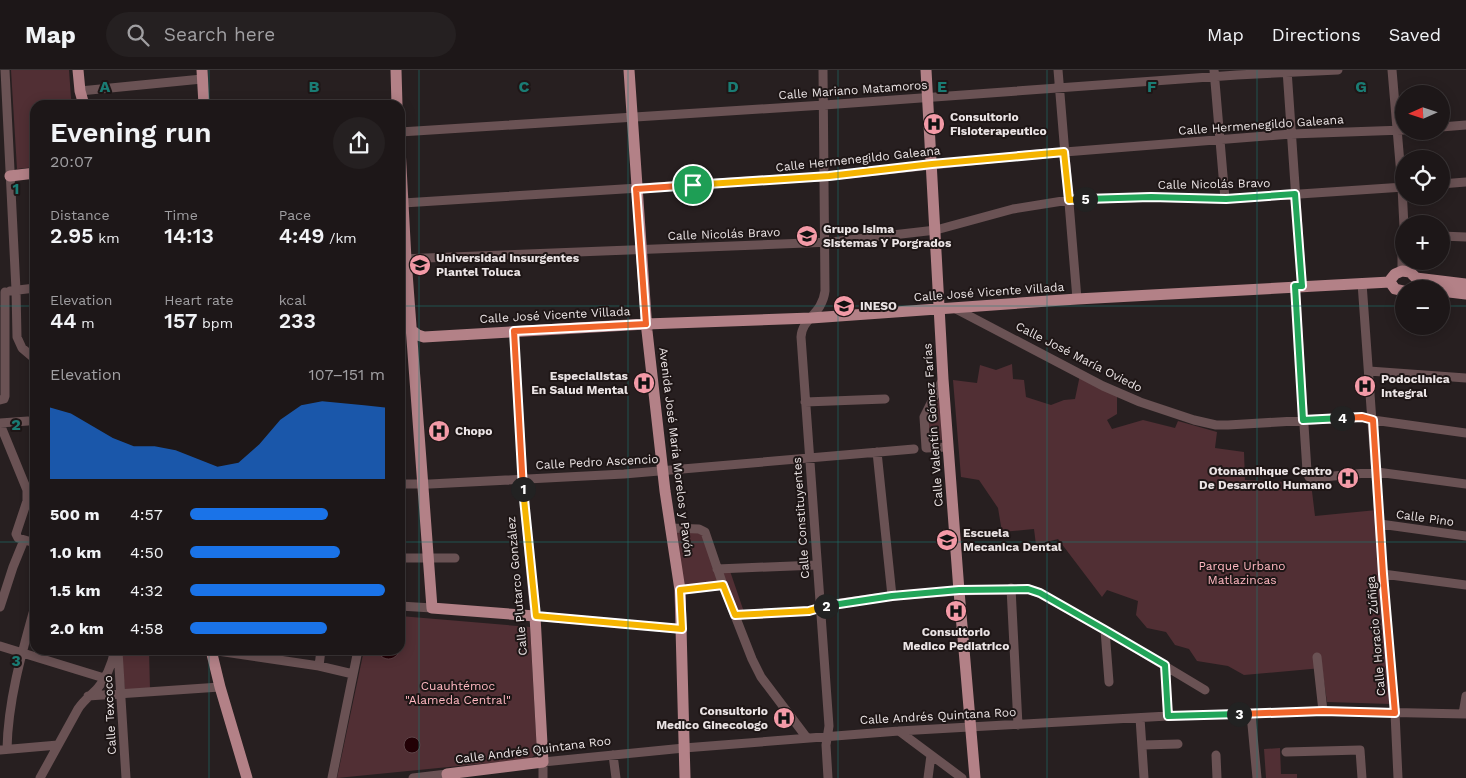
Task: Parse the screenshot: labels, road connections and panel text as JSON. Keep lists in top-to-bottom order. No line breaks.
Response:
{"streets":{"main road":["Calle José Vicente Villada","Calle Valentín Gómez Farías","Avenida José María Morelos y Pavón","Calle Plutarco González","Calle Andrés Quintana Roo"],"street":["Calle Mariano Matamoros","Calle Hermenegildo Galeana","Calle Nicolás Bravo","Calle José María Oviedo","Calle Pedro Ascencio","Calle Constituyentes","Calle Pino","Calle Horacio Zúñiga","Calle Texcoco"]},"crossings":[["Calle Mariano Matamoros","Calle Valentín Gómez Farías"],["Calle Mariano Matamoros","Avenida José María Morelos y Pavón"],["Calle Mariano Matamoros","Calle Constituyentes"],["Calle Hermenegildo Galeana","Calle Valentín Gómez Farías"],["Calle Hermenegildo Galeana","Avenida José María Morelos y Pavón"],["Calle Hermenegildo Galeana","Calle Constituyentes"],["Calle Nicolás Bravo","Calle Valentín Gómez Farías"],["Calle Nicolás Bravo","Avenida José María Morelos y Pavón"],["Calle Nicolás Bravo","Calle Constituyentes"],["Calle José Vicente Villada","Calle José María Oviedo"],["Calle José Vicente Villada","Calle Valentín Gómez Farías"],["Calle José Vicente Villada","Avenida José María Morelos y Pavón"],["Calle José Vicente Villada","Calle Constituyentes"],["Calle José Vicente Villada","Calle Plutarco González"],["Calle José Vicente Villada","Calle Horacio Zúñiga"],["Calle José María Oviedo","Calle Horacio Zúñiga"],["Calle Valentín Gómez Farías","Calle Andrés Quintana Roo"],["Avenida José María Morelos y Pavón","Calle Pedro Ascencio"],["Avenida José María Morelos y Pavón","Calle Andrés Quintana Roo"],["Calle Pedro Ascencio","Calle Constituyentes"],["Calle Pedro Ascencio","Calle Plutarco González"],["Calle Constituyentes","Calle Andrés Quintana Roo"],["Calle Pino","Calle Horacio Zúñiga"],["Calle Plutarco González","Calle Andrés Quintana Roo"],["Calle Horacio Zúñiga","Calle Andrés Quintana Roo"]],"parks":["Parque Urbano Matlazincas","Cuauhtémoc \"Alameda Central\""],"places":{"hospital":["Consultorio Fisioterapeutico","Especialistas En Salud Mental","Podoclinica Integral","Chopo","Otonamihque Centro De Desarrollo Humano","Consultorio Medico Pediatrico","Consultorio Medico Ginecologo"],"school or university":["Grupo Isima Sistemas Y Porgrados","Universidad Insurgentes Plantel Toluca","INESO","Escuela Mecanica Dental"]},"north":"left","page":{"header":"Map","search":"Search here","nav":["Map","Directions","Saved"],"map_buttons":["+","−"],"heading":["Evening run","20:07"],"stats":[["Distance","2.95 km"],["Time","14:13"],["Pace","4:49 /km"],["Elevation","44 m"],["Heart rate","157 bpm"],["kcal","233"]],"pins":["5","4","1","2","3"],"chart":["Elevation","107–151 m"],"list":[{"name":"500 m","note":"4:57"},{"name":"1.0 km","note":"4:50"},{"name":"1.5 km","note":"4:32"},{"name":"2.0 km","note":"4:58"}]},"grid":{"columns":["A","B","C","D","E","F","G"],"rows":["1","2","3"]}}
